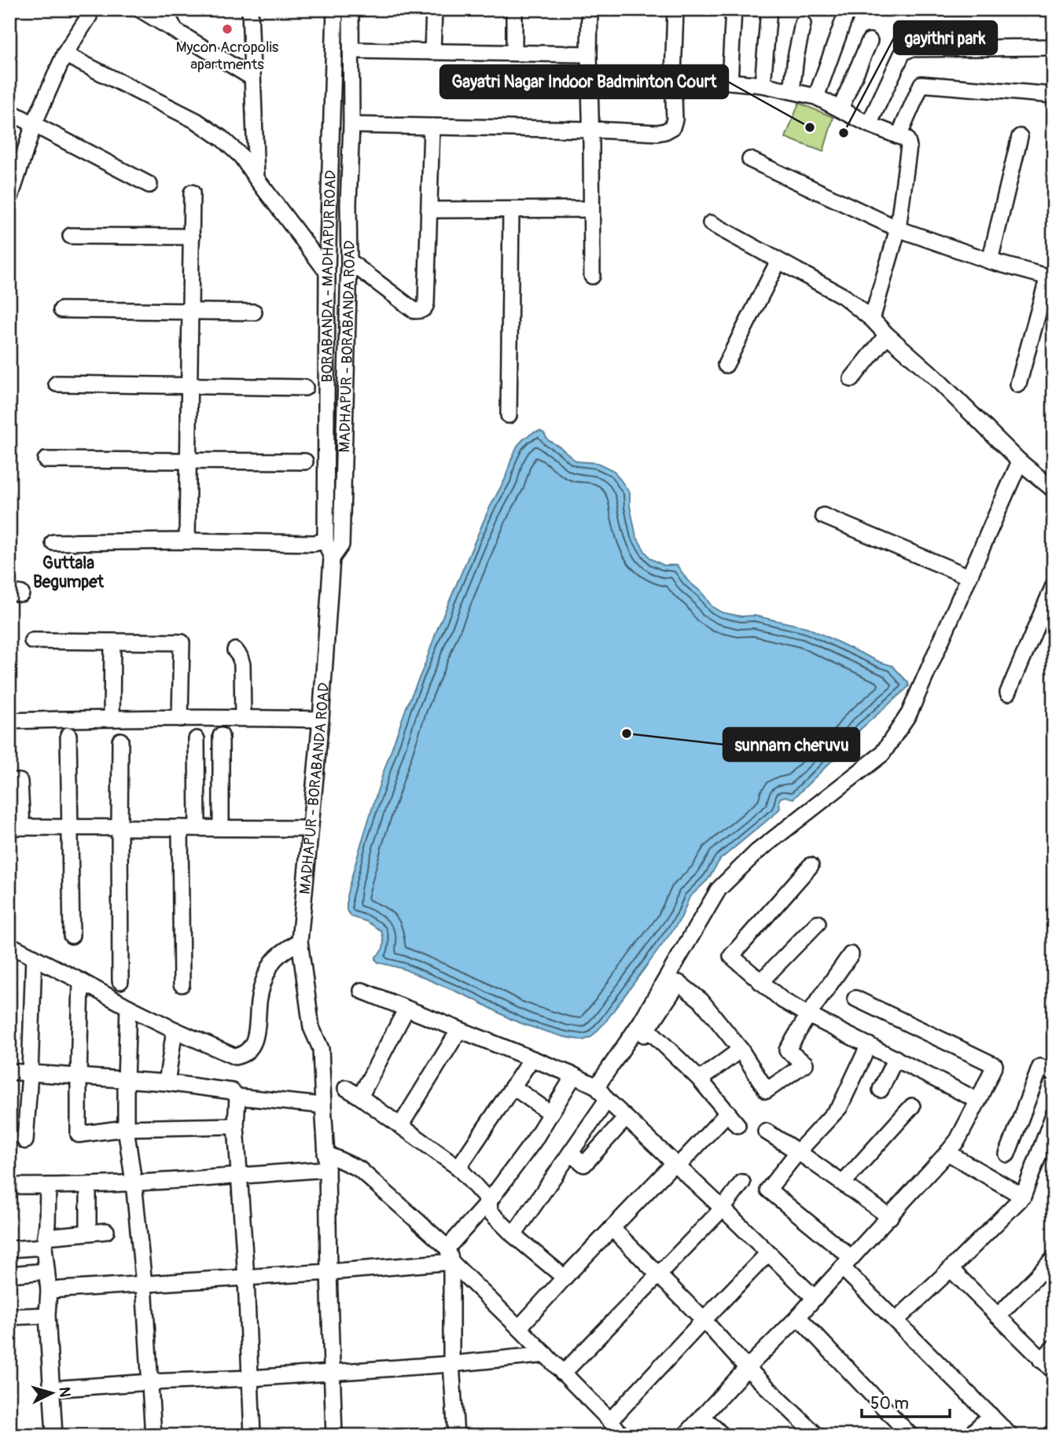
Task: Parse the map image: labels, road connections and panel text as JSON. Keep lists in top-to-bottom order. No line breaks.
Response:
{"streets":{"street":["BORABANDA - MADHAPUR ROAD","MADHAPUR - BORABANDA ROAD"]},"districts":["Guttala Begumpet"],"places":["Mycon Acropolis apartments","Gayatri Nagar Indoor Badminton Court","gayithri park","sunnam cheruvu"],"scale_bar":"50 m","north":"right"}
